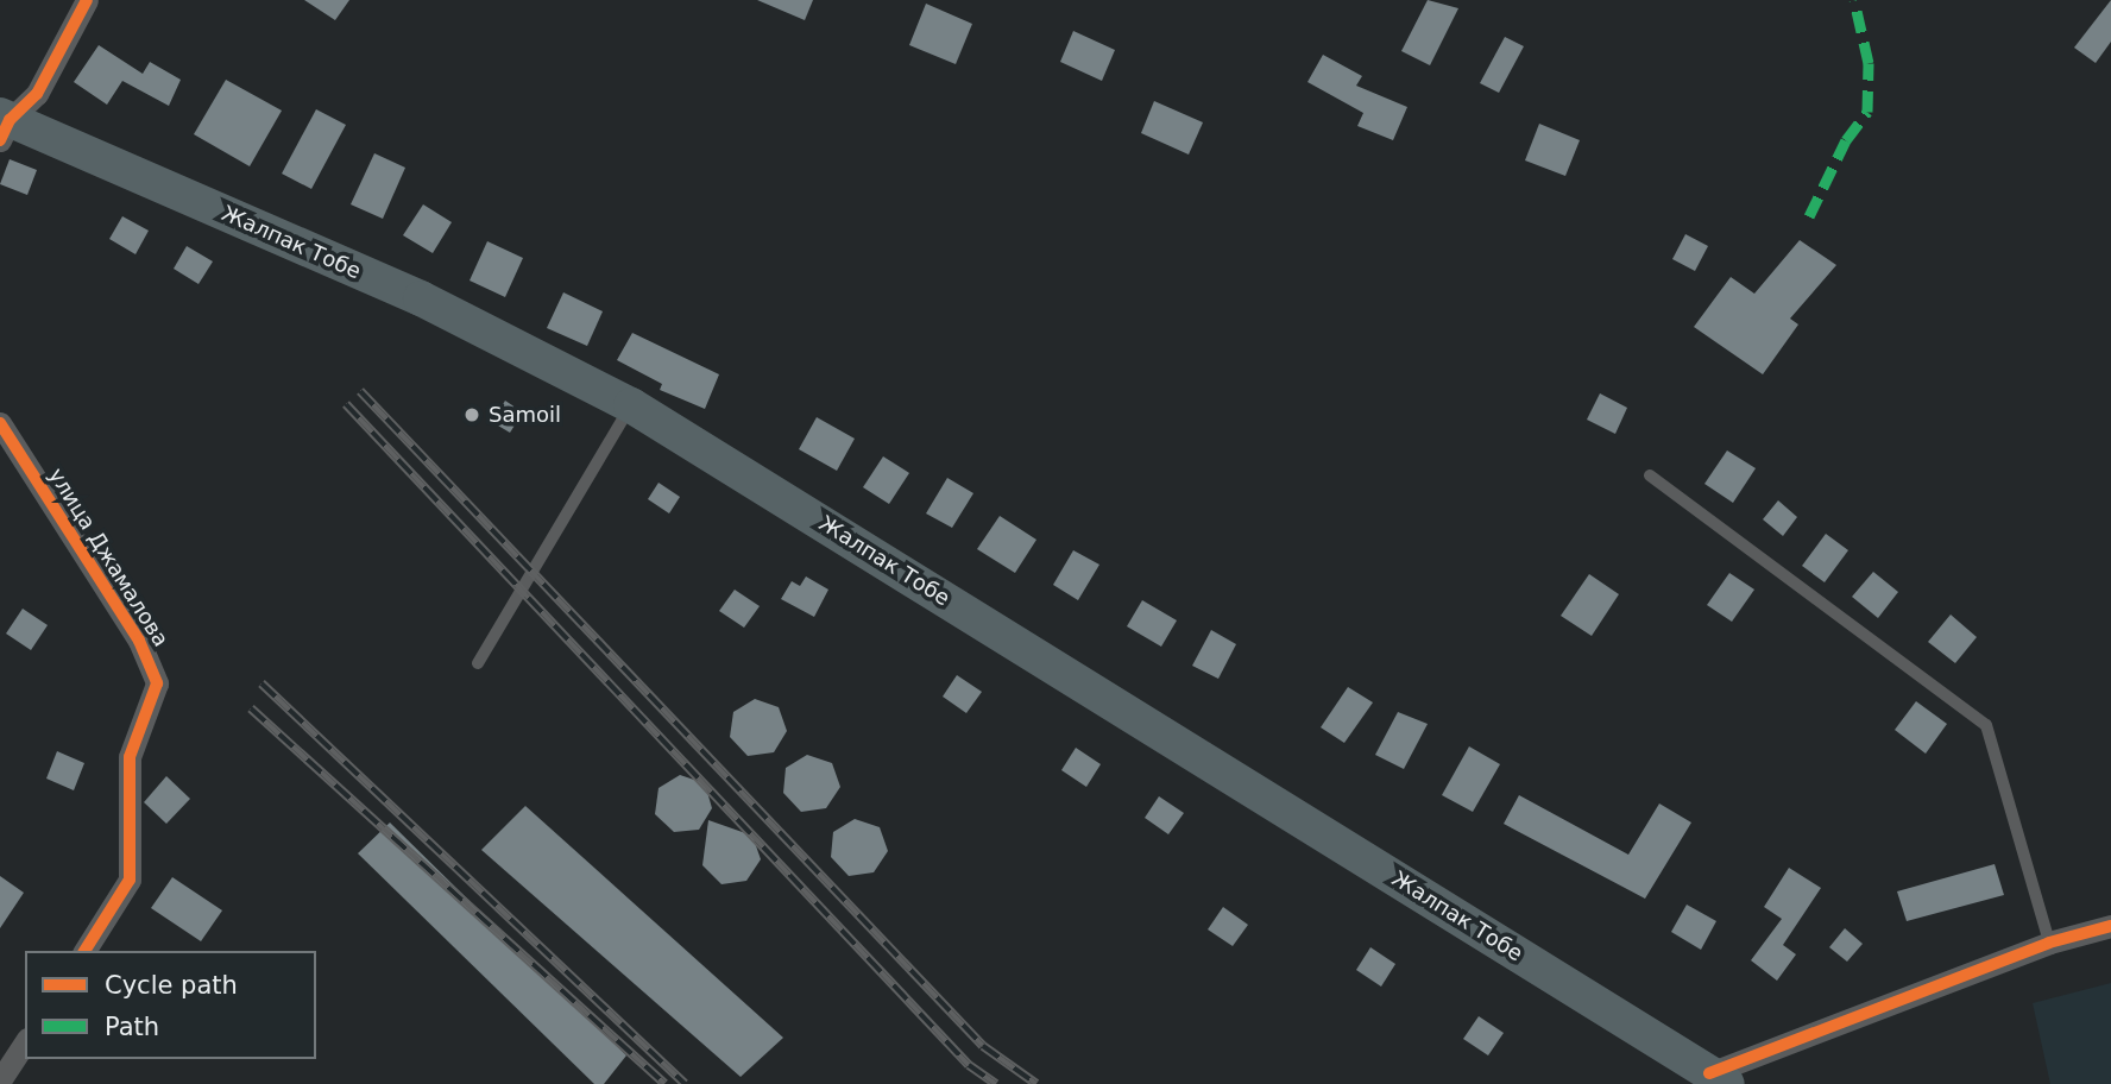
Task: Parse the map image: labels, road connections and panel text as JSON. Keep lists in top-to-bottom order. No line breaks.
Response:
{"streets":{"main road":["Жалпак Тобе"],"street":["улица Джамалова"]},"places":["Samoil"],"legend":["Cycle path","Path"]}
